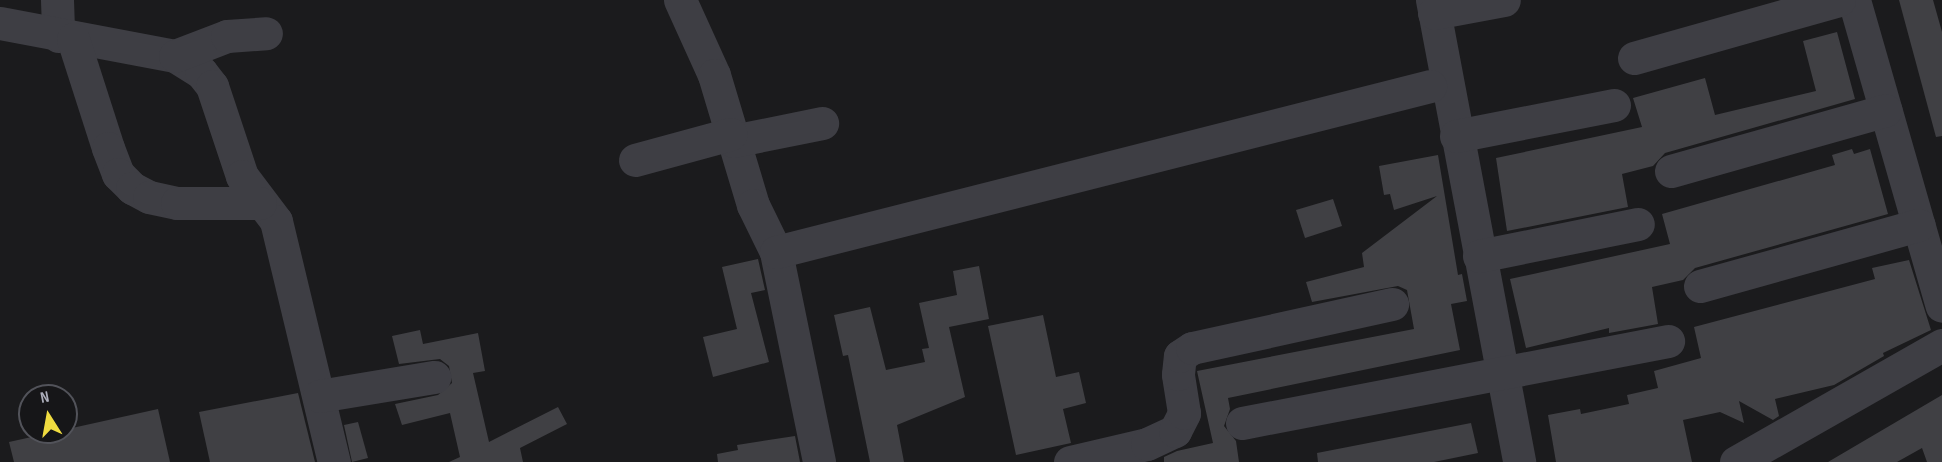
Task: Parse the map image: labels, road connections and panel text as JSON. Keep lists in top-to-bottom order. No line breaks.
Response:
{"north":"top"}
